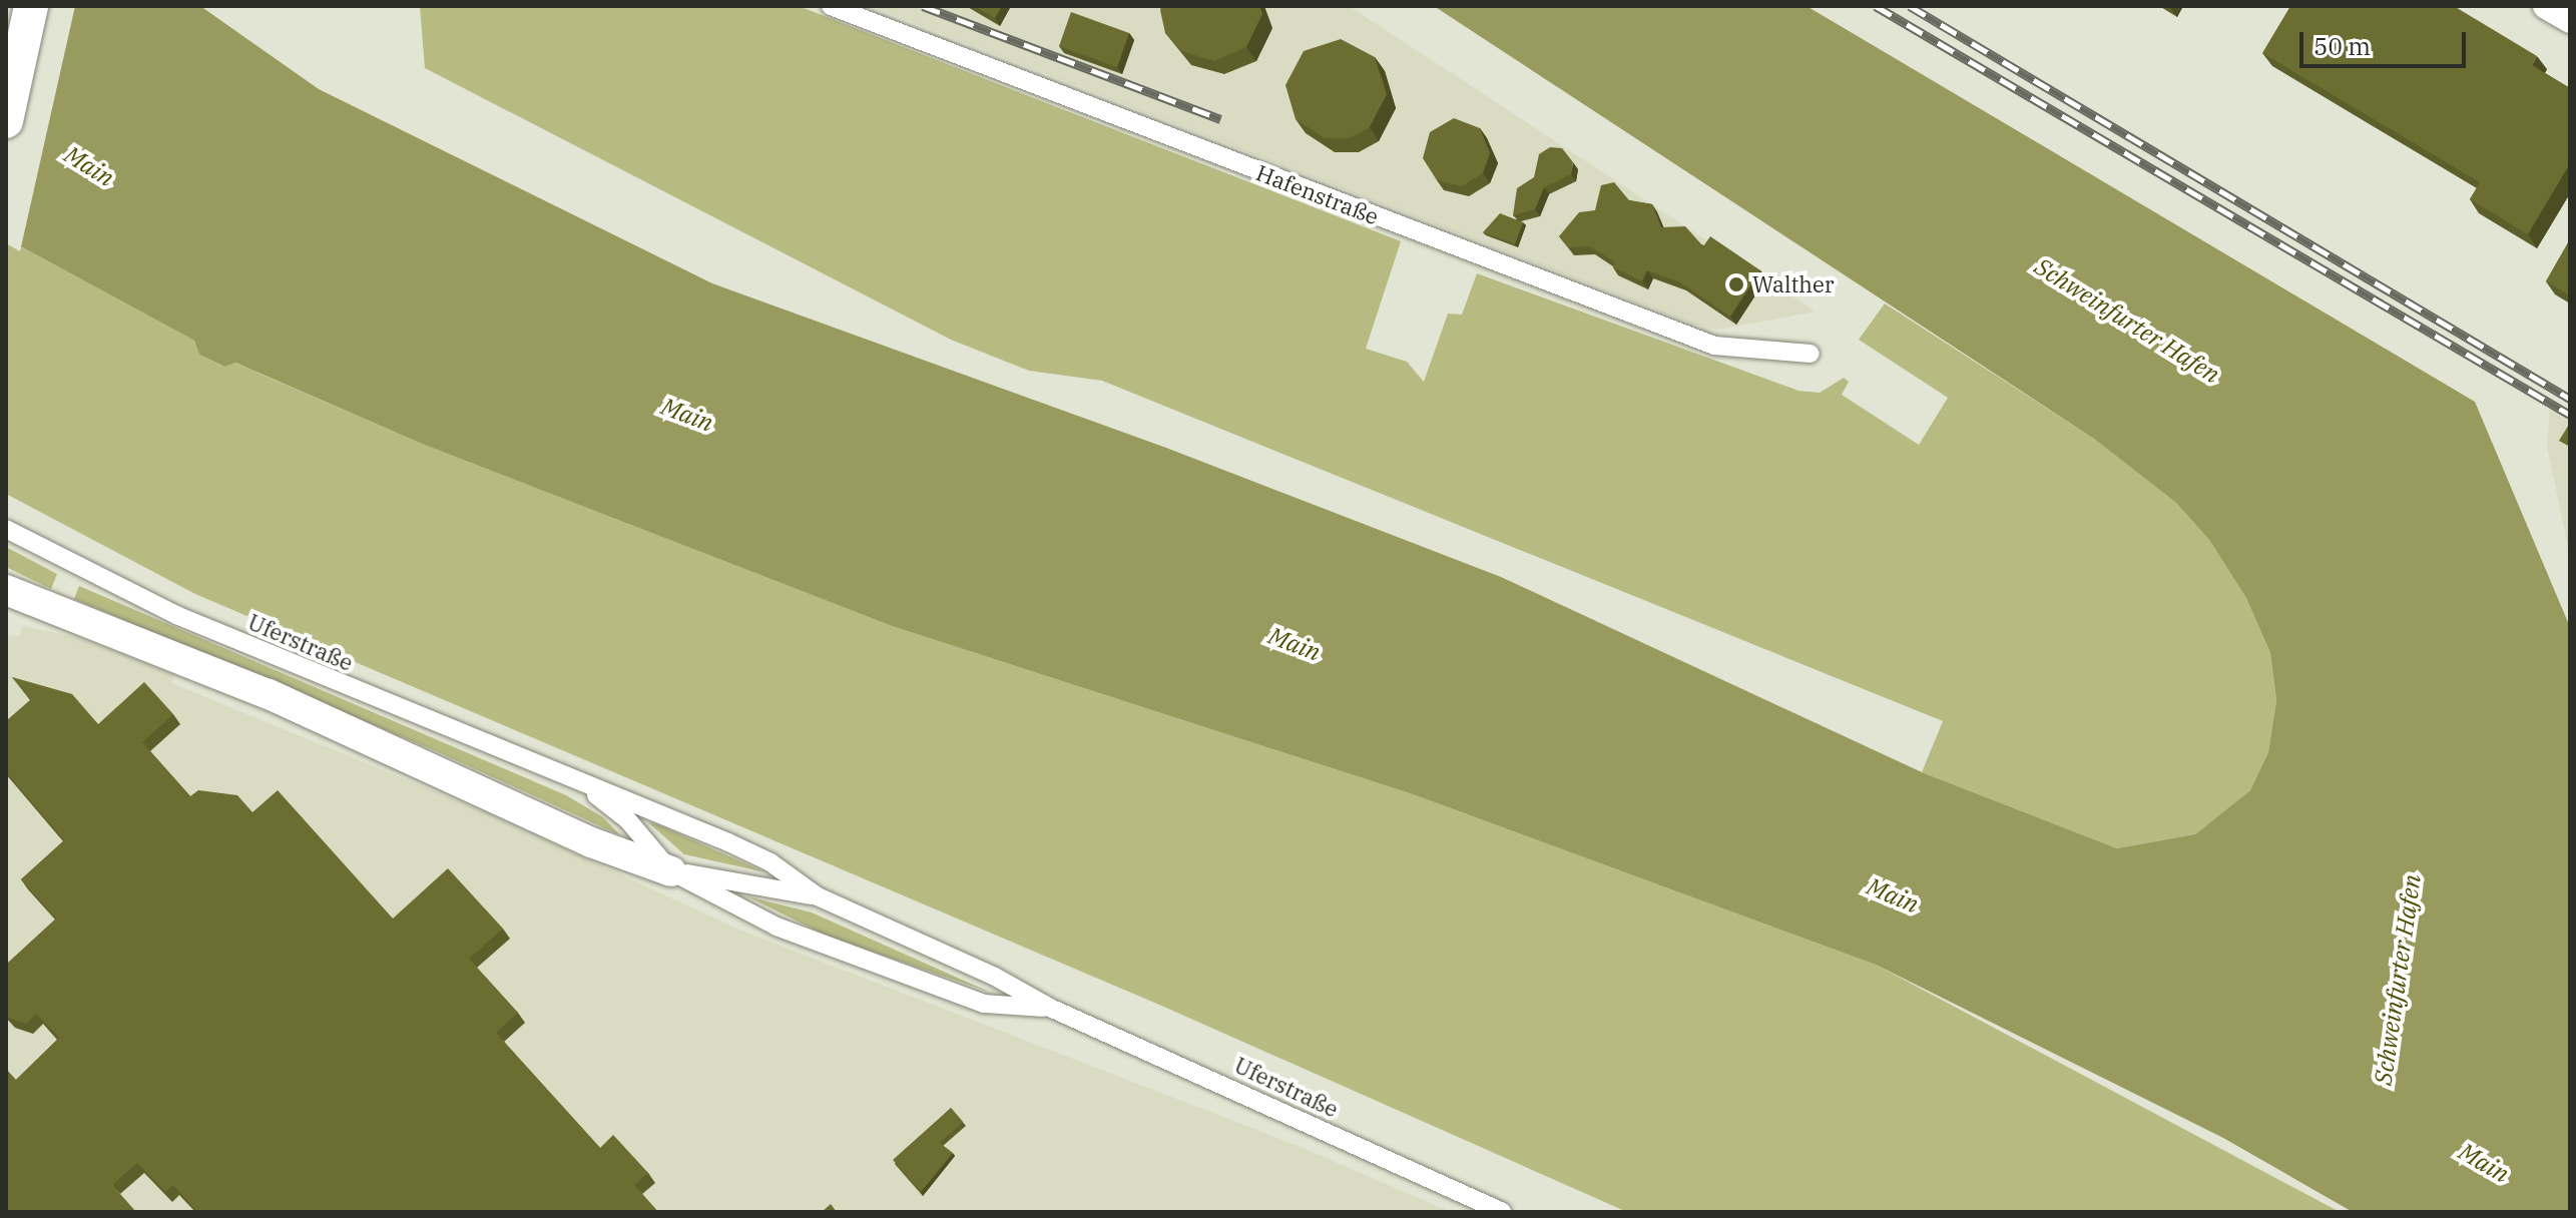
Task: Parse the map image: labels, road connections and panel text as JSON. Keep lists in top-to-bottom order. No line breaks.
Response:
{"streets":{"street":["Hafenstraße","Uferstraße"]},"water":["Main","Schweinfurter Hafen"],"places":["Walther"],"scale_bar":"50 m"}
